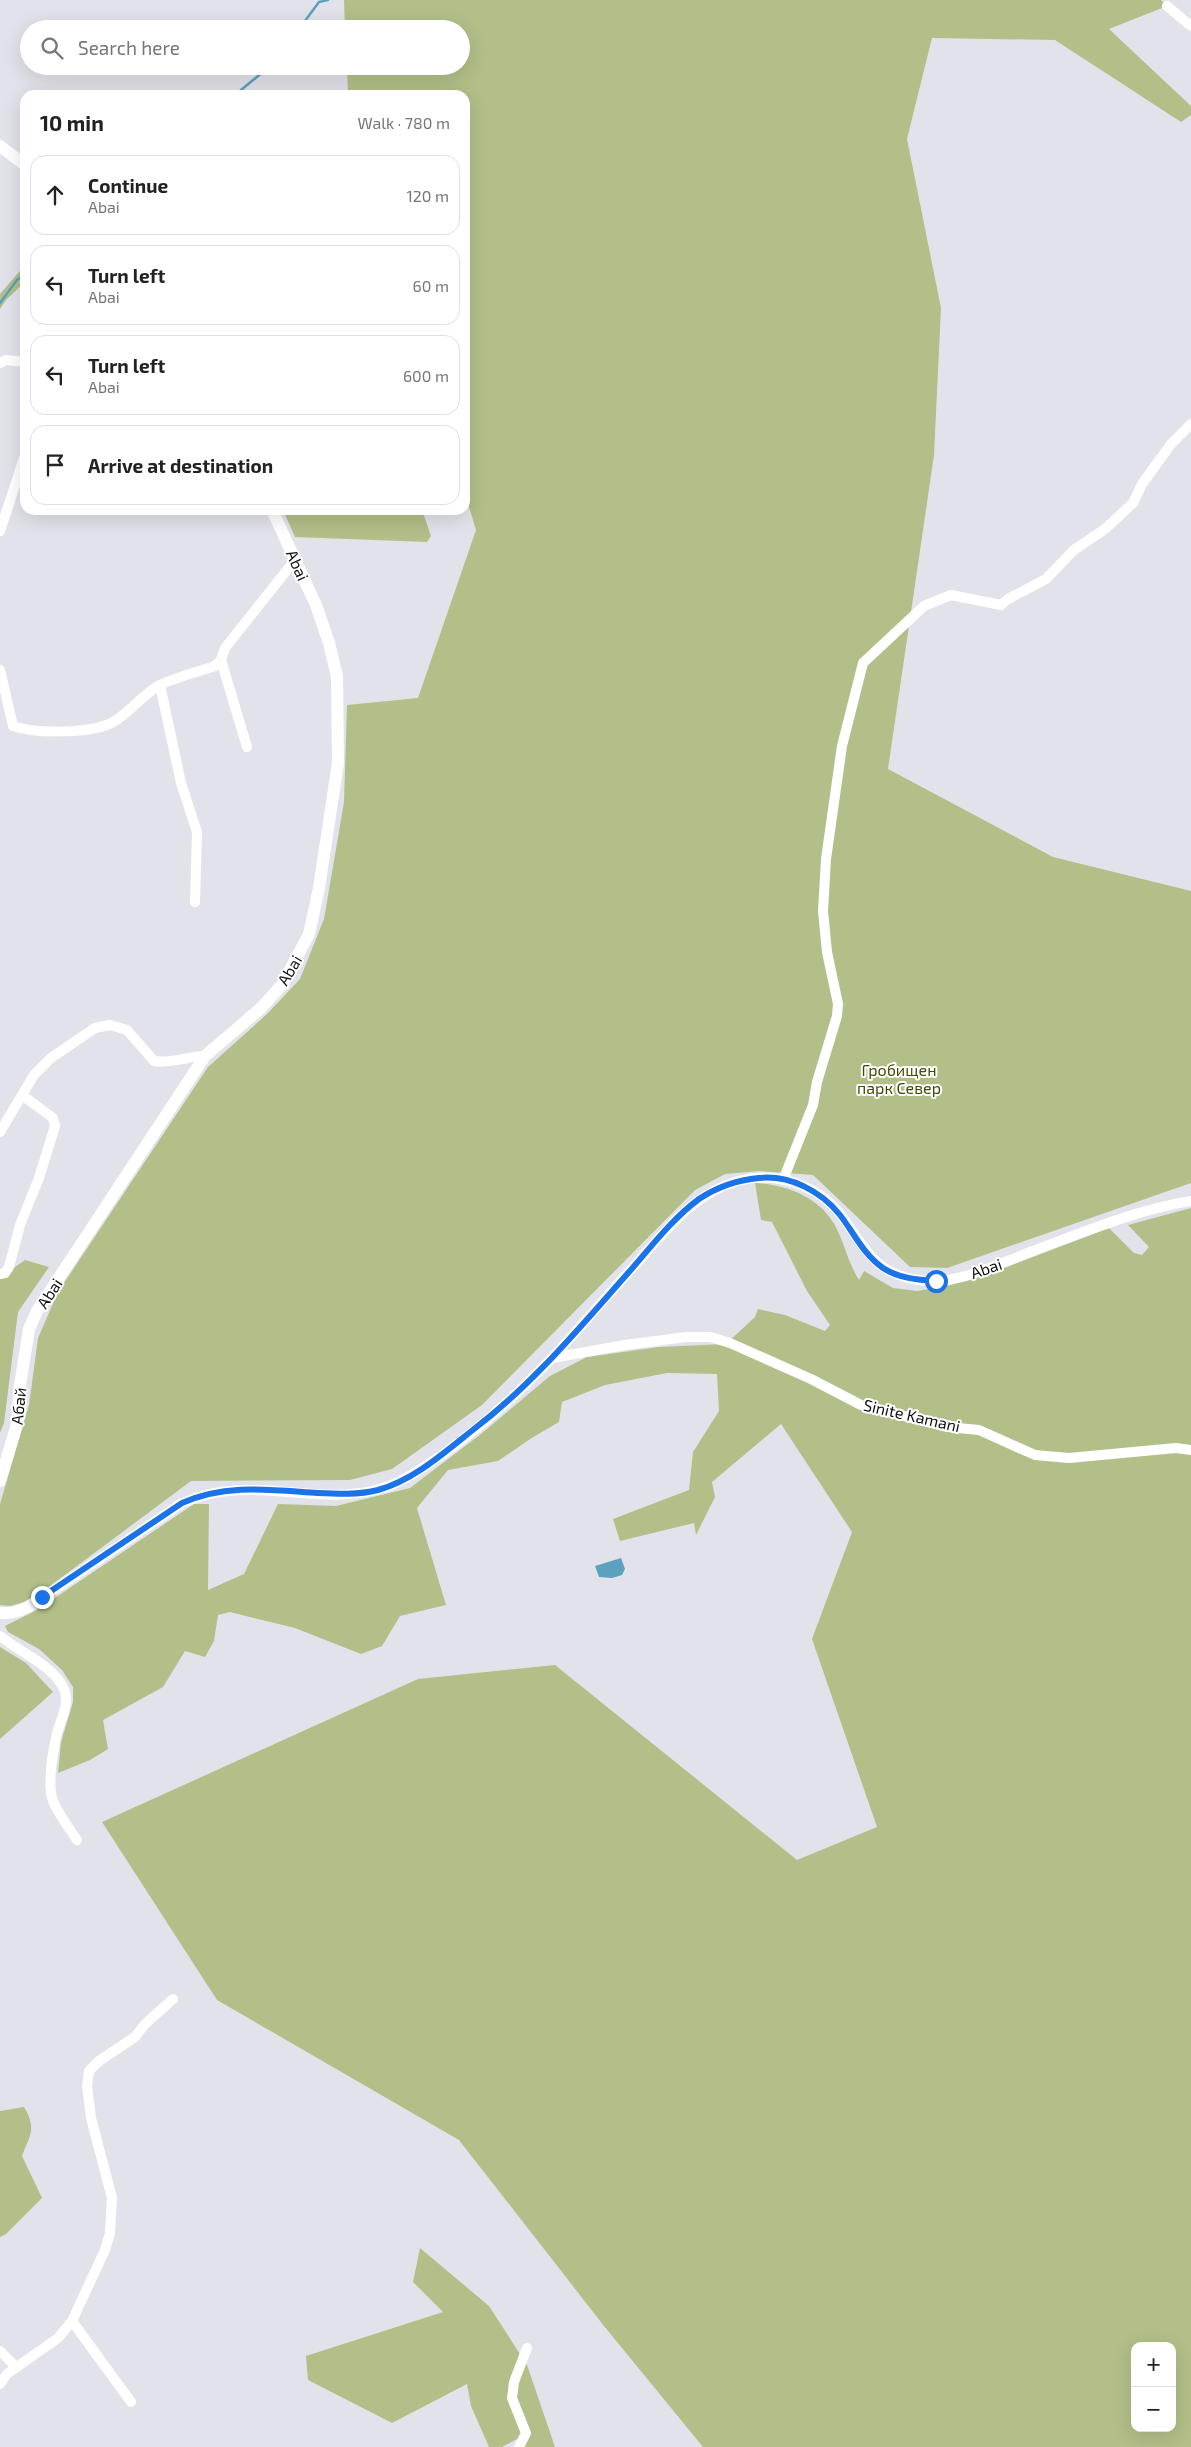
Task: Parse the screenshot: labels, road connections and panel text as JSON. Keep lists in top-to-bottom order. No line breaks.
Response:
{"streets":{"street":["Abai","Абай","Sinite Kamani"]},"crossings":[["Abai","Абай"],["Abai","Sinite Kamani"]],"parks":["Гробищен парк Север"],"page":{"search":"Search here","heading":["10 min","Walk · 780 m"],"list":[["Continue","Abai","120 m"],["Turn left","Abai","60 m"],["Turn left","Abai","600 m"],"Arrive at destination"],"map_buttons":["+","−"]}}
